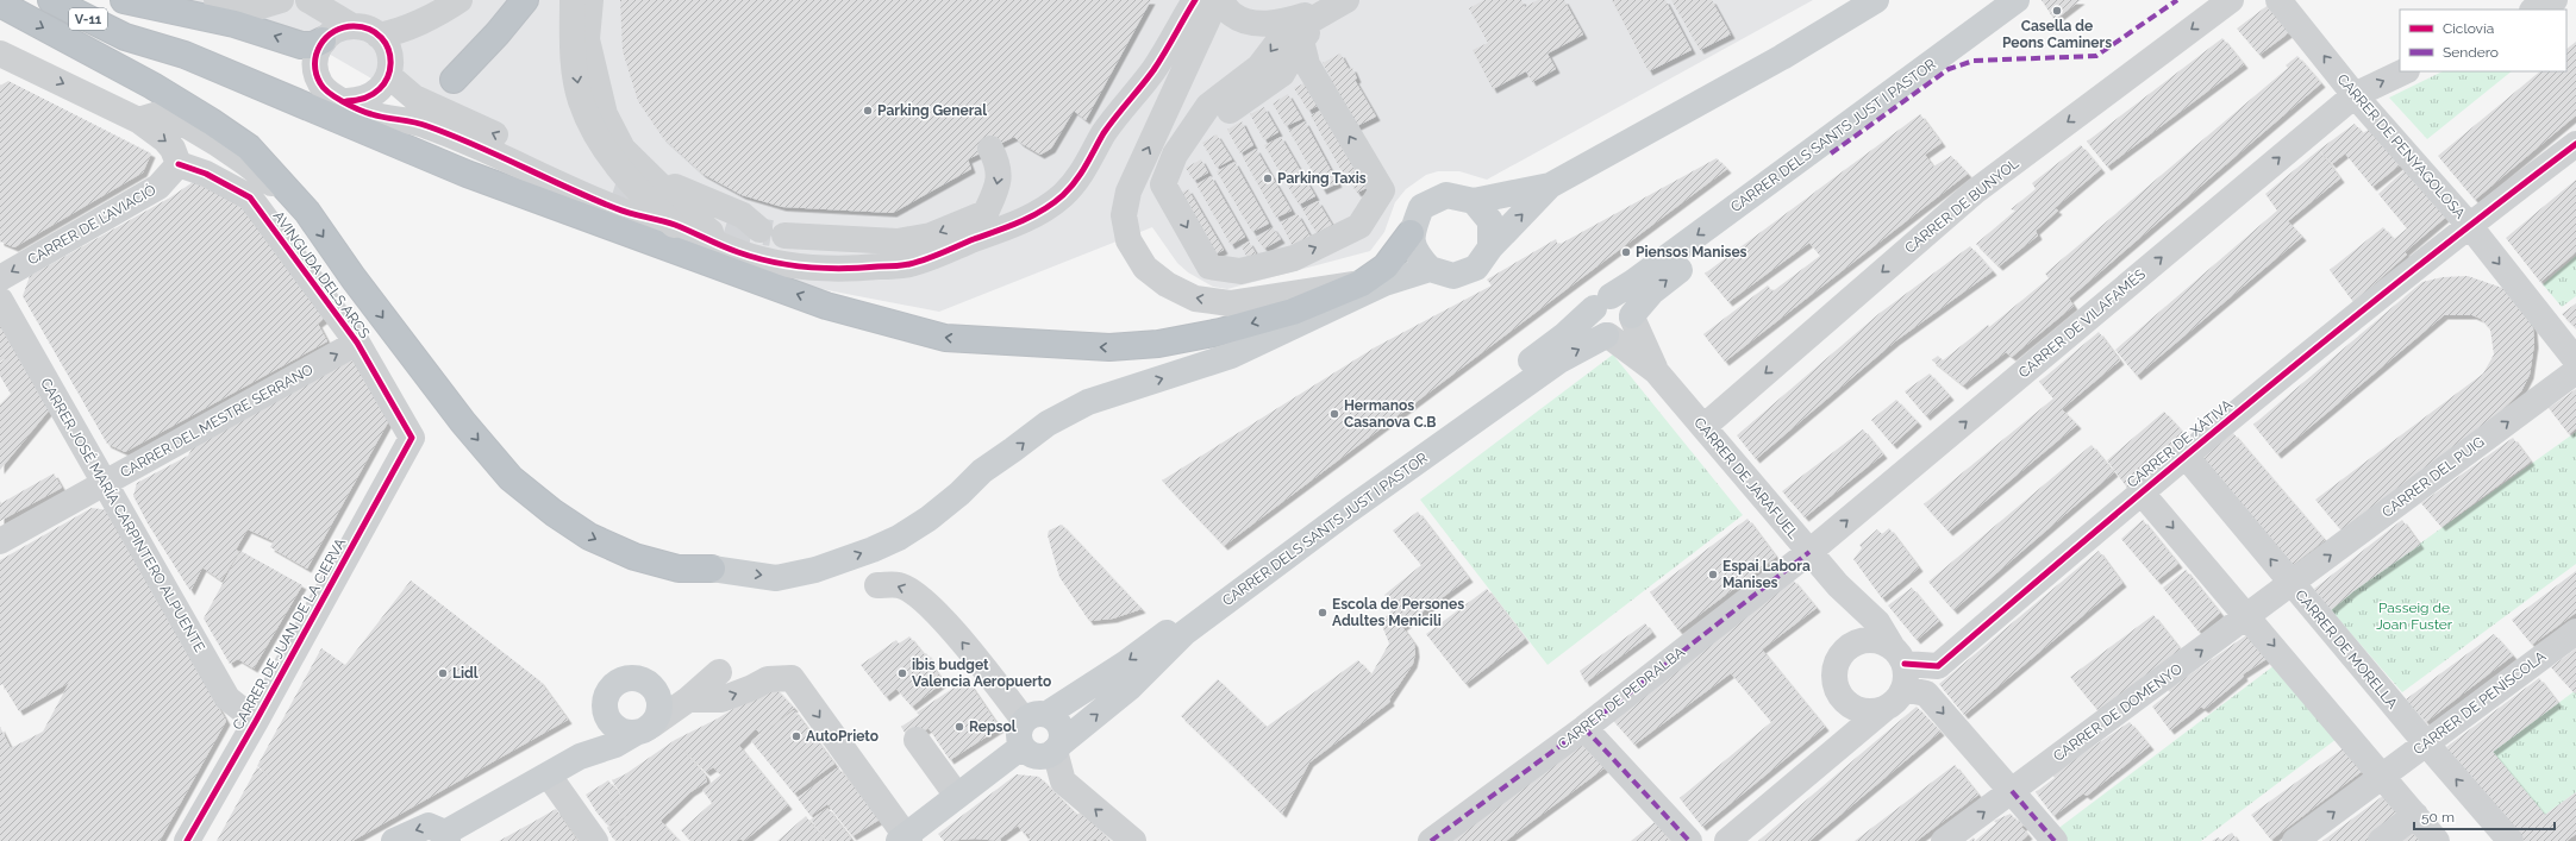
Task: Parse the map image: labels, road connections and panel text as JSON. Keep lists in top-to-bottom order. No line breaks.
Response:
{"streets":{"highway":["V-11"],"main road":["CARRER DELS SANTS JUST I PASTOR"],"street":["CARRER DE PENYAGOLOSA","CARRER DE BUNYOL","CARRER DE L’AVIACIÓ","AVINGUDA DELS ARCS","CARRER DE VILAFAMÉS","CARRER DEL MESTRE SERRANO","CARRER DE XÀTIVA","CARRER DEL PUIG","CARRER DE JARAFUEL","CARRER JOSÉ MARÍA CARPINTERO ALPUENTE","CARRER DE JUAN DE LA CIERVA","CARRER DE MORELLA","CARRER DE PEDRALBA","CARRER DE PENÍSCOLA","CARRER DE DOMENYO"]},"crossings":[["CARRER DELS SANTS JUST I PASTOR","CARRER DE JARAFUEL"],["CARRER DE PENYAGOLOSA","CARRER DE VILAFAMÉS"],["CARRER DE PENYAGOLOSA","CARRER DE XÀTIVA"],["CARRER DE BUNYOL","CARRER DE JARAFUEL"],["CARRER DE L’AVIACIÓ","AVINGUDA DELS ARCS"],["AVINGUDA DELS ARCS","CARRER DEL MESTRE SERRANO"],["AVINGUDA DELS ARCS","CARRER DE JUAN DE LA CIERVA"],["CARRER DE VILAFAMÉS","CARRER DE JARAFUEL"],["CARRER DE VILAFAMÉS","CARRER DE PEDRALBA"],["CARRER DEL MESTRE SERRANO","CARRER JOSÉ MARÍA CARPINTERO ALPUENTE"],["CARRER DE XÀTIVA","CARRER DE JARAFUEL"],["CARRER DE XÀTIVA","CARRER DE MORELLA"],["CARRER DEL PUIG","CARRER DE MORELLA"],["CARRER DEL PUIG","CARRER DE DOMENYO"],["CARRER DE JARAFUEL","CARRER DE PEDRALBA"],["CARRER JOSÉ MARÍA CARPINTERO ALPUENTE","CARRER DE JUAN DE LA CIERVA"],["CARRER DE MORELLA","CARRER DE PENÍSCOLA"],["CARRER DE MORELLA","CARRER DE DOMENYO"]],"one_way":["CARRER DE BUNYOL","CARRER DE L’AVIACIÓ","CARRER DE VILAFAMÉS","CARRER DEL MESTRE SERRANO","CARRER DEL PUIG","CARRER DE DOMENYO"],"parks":["Passeig de Joan Fuster"],"places":["Casella de Peons Caminers","Parking General","Parking Taxis","Piensos Manises","Hermanos Casanova C.B","Espai Labora Manises","Escola de Persones Adultes Menicili","Lidl","ibis budget Valencia Aeropuerto","Repsol","AutoPrieto"],"legend":["Ciclovía","Sendero"],"scale_bar":"50 m"}
